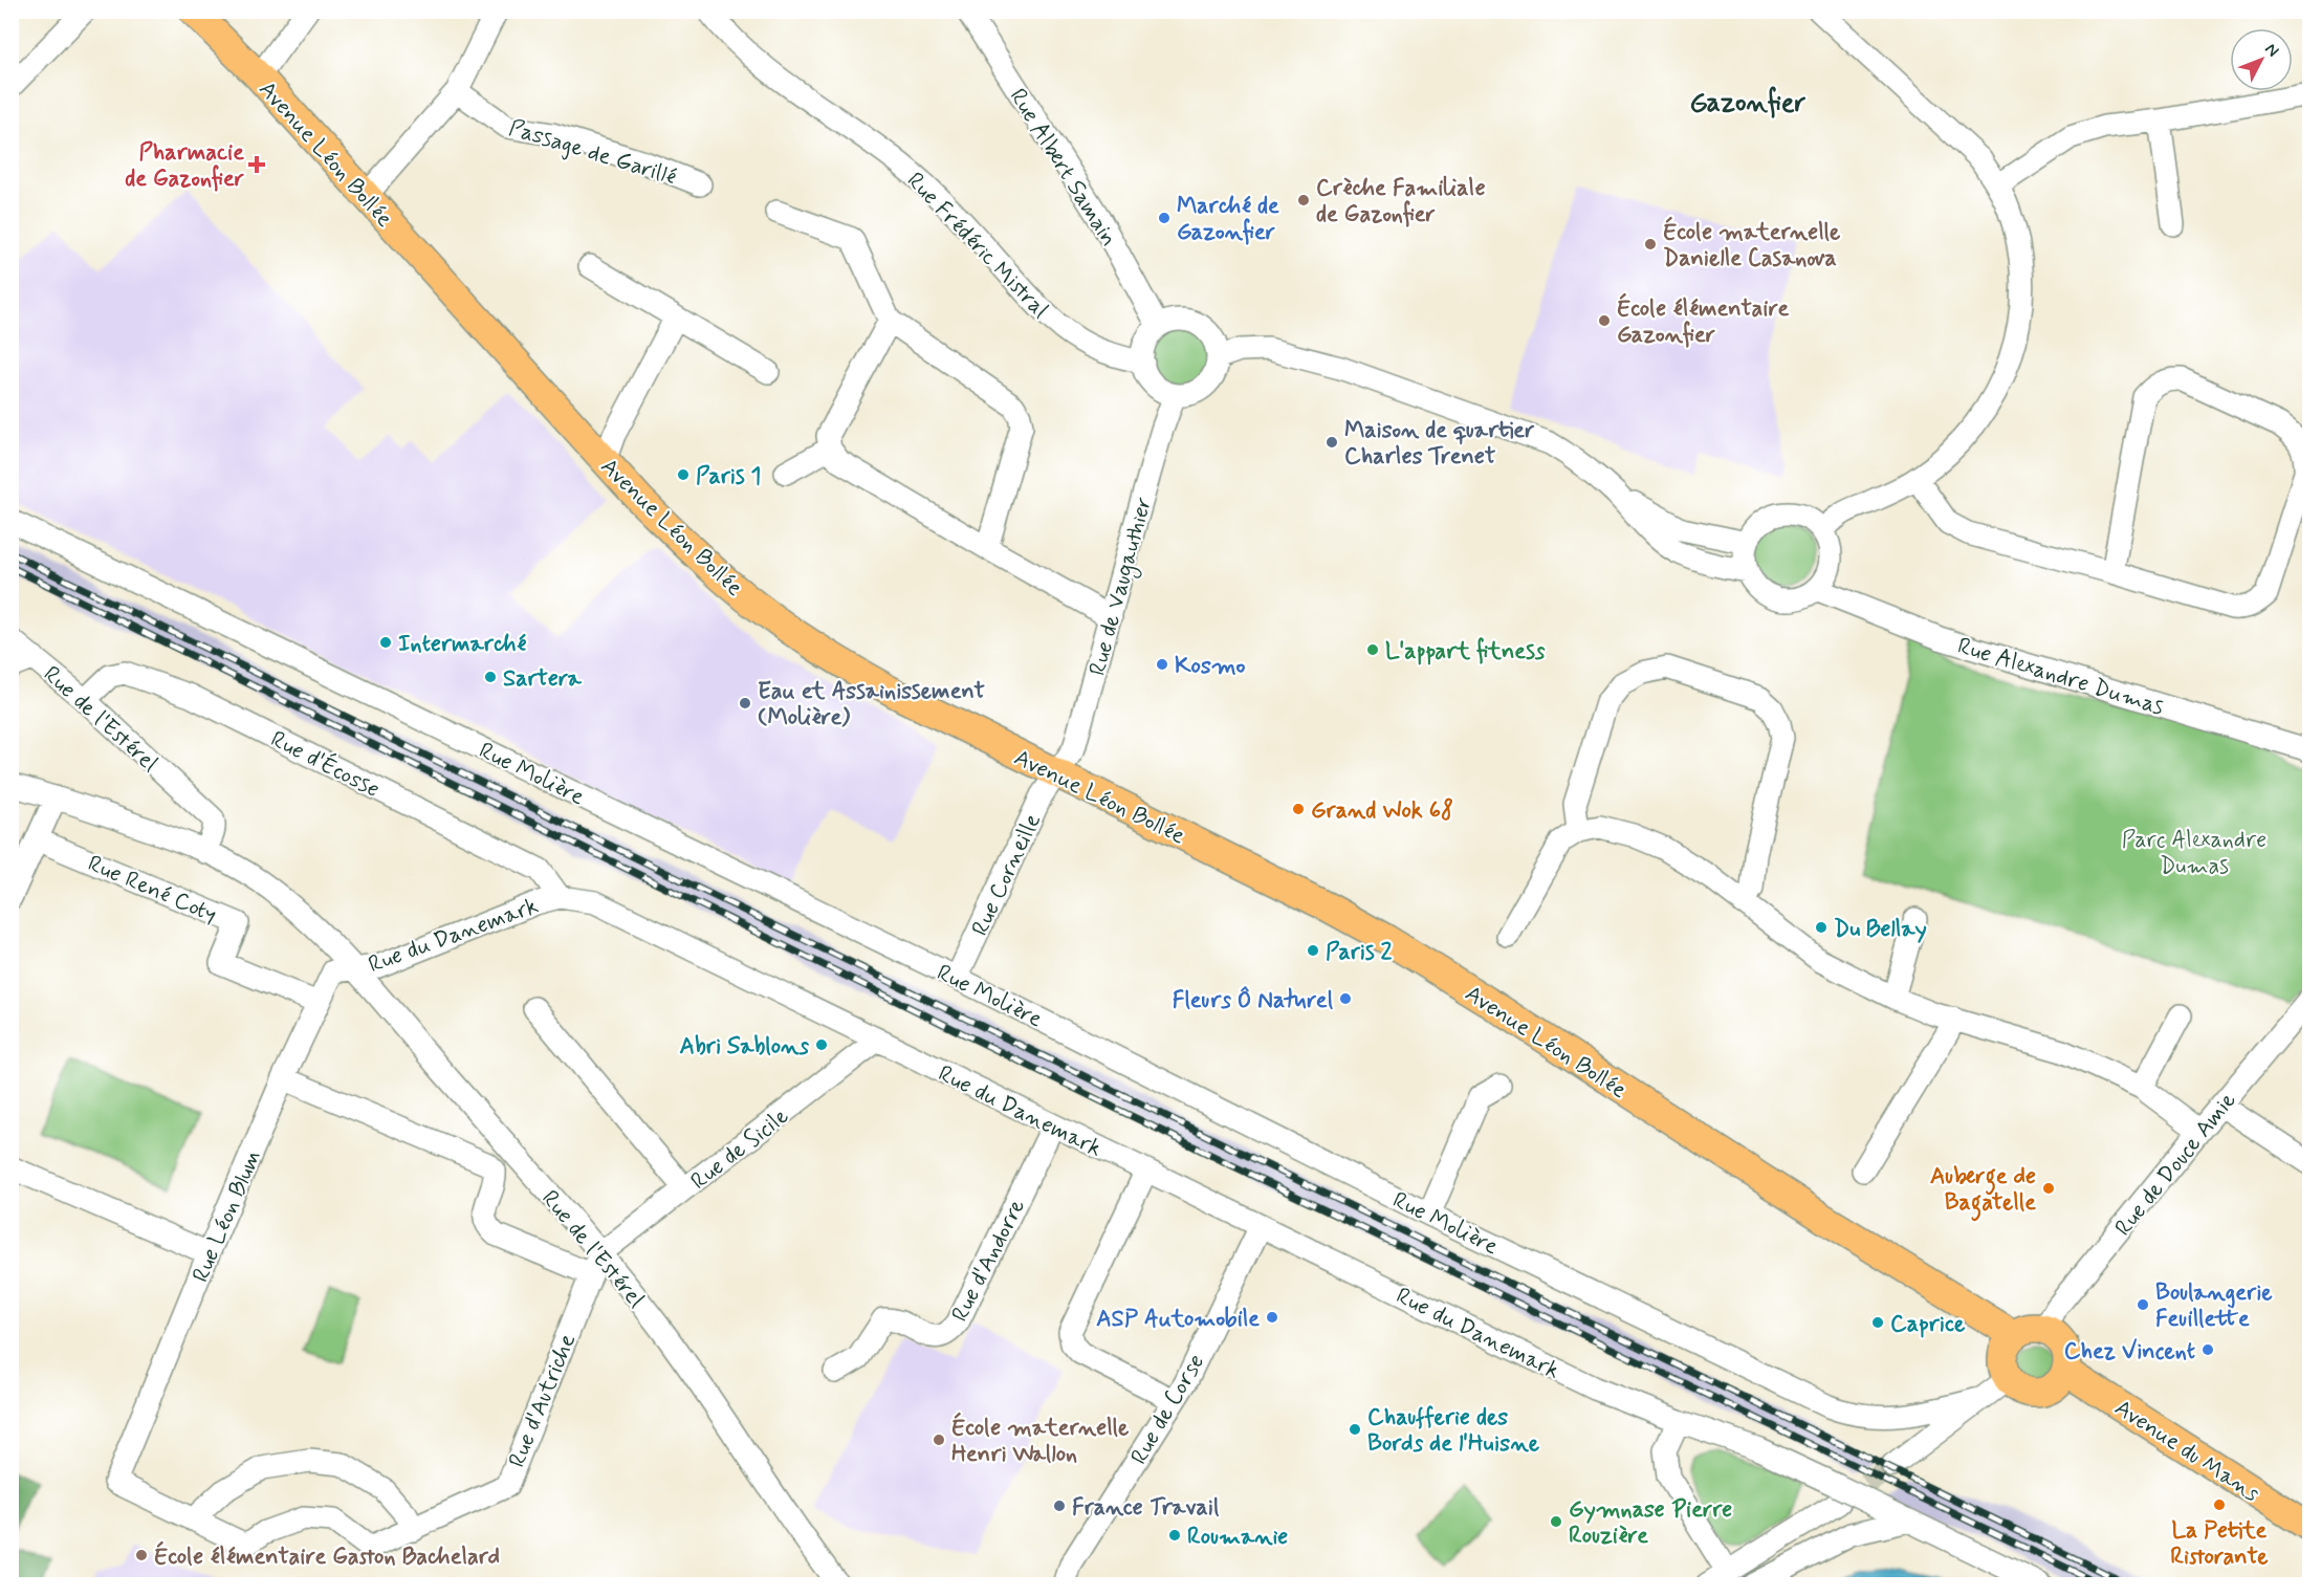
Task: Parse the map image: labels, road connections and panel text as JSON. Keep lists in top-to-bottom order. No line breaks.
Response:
{"streets":{"main road":["Avenue Léon Bollée","Avenue du Mans"],"street":["Passage de Garillé","Rue Albert Samain","Rue Frédéric Mistral","Rue de Vaugauthier","Rue Alexandre Dumas","Rue de l'Estérel","Rue d'Écosse","Rue Molière","Rue Corneille","Rue René Coty","Rue du Danemark","Rue de Sicile","Rue de Douce Amie","Rue Léon Blum","Rue d'Andorre","Rue d'Autriche","Rue de Corse"]},"crossings":[["Avenue Léon Bollée","Rue de Vaugauthier"],["Avenue Léon Bollée","Rue Corneille"],["Avenue Léon Bollée","Rue de Douce Amie"],["Avenue Léon Bollée","Avenue du Mans"],["Rue Albert Samain","Rue Frédéric Mistral"],["Rue Albert Samain","Rue de Vaugauthier"],["Rue Frédéric Mistral","Rue de Vaugauthier"],["Rue de Vaugauthier","Rue Corneille"],["Rue de l'Estérel","Rue d'Écosse"],["Rue de l'Estérel","Rue du Danemark"],["Rue de l'Estérel","Rue de Sicile"],["Rue de l'Estérel","Rue Léon Blum"],["Rue de l'Estérel","Rue d'Autriche"],["Rue d'Écosse","Rue du Danemark"],["Rue Molière","Rue Corneille"],["Rue René Coty","Rue Léon Blum"],["Rue du Danemark","Rue de Sicile"],["Rue du Danemark","Rue Léon Blum"],["Rue du Danemark","Rue d'Andorre"],["Rue du Danemark","Rue de Corse"],["Rue de Sicile","Rue d'Autriche"],["Rue de Douce Amie","Avenue du Mans"],["Rue Léon Blum","Rue d'Autriche"]],"districts":["Gazonfier"],"parks":["Parc Alexandre Dumas"],"places":{"health":["Pharmacie de Gazonfier"],"other":["Crèche Familiale de Gazonfier","Marché de Gazonfier","École maternelle Danielle Casanova","École élémentaire Gazonfier","Maison de quartier Charles Trenet","Paris 1","Intermarché","L'appart fitness","Kosmo","Sartera","Eau et Assainissement (Molière)","Grand Wok 68","Du Bellay","Paris 2","Fleurs Ô Naturel","Abri Sablons","Auberge de Bagatelle","Boulangerie Feuillette","ASP Automobile","Caprice","Chez Vincent","Chaufferie des Bords de l'Huisne","École maternelle Henri Wallon","La Petite Ristorante","France Travail","Gymnase Pierre Rouzière","Roumanie","École élémentaire Gaston Bachelard"]},"north":"top right"}
